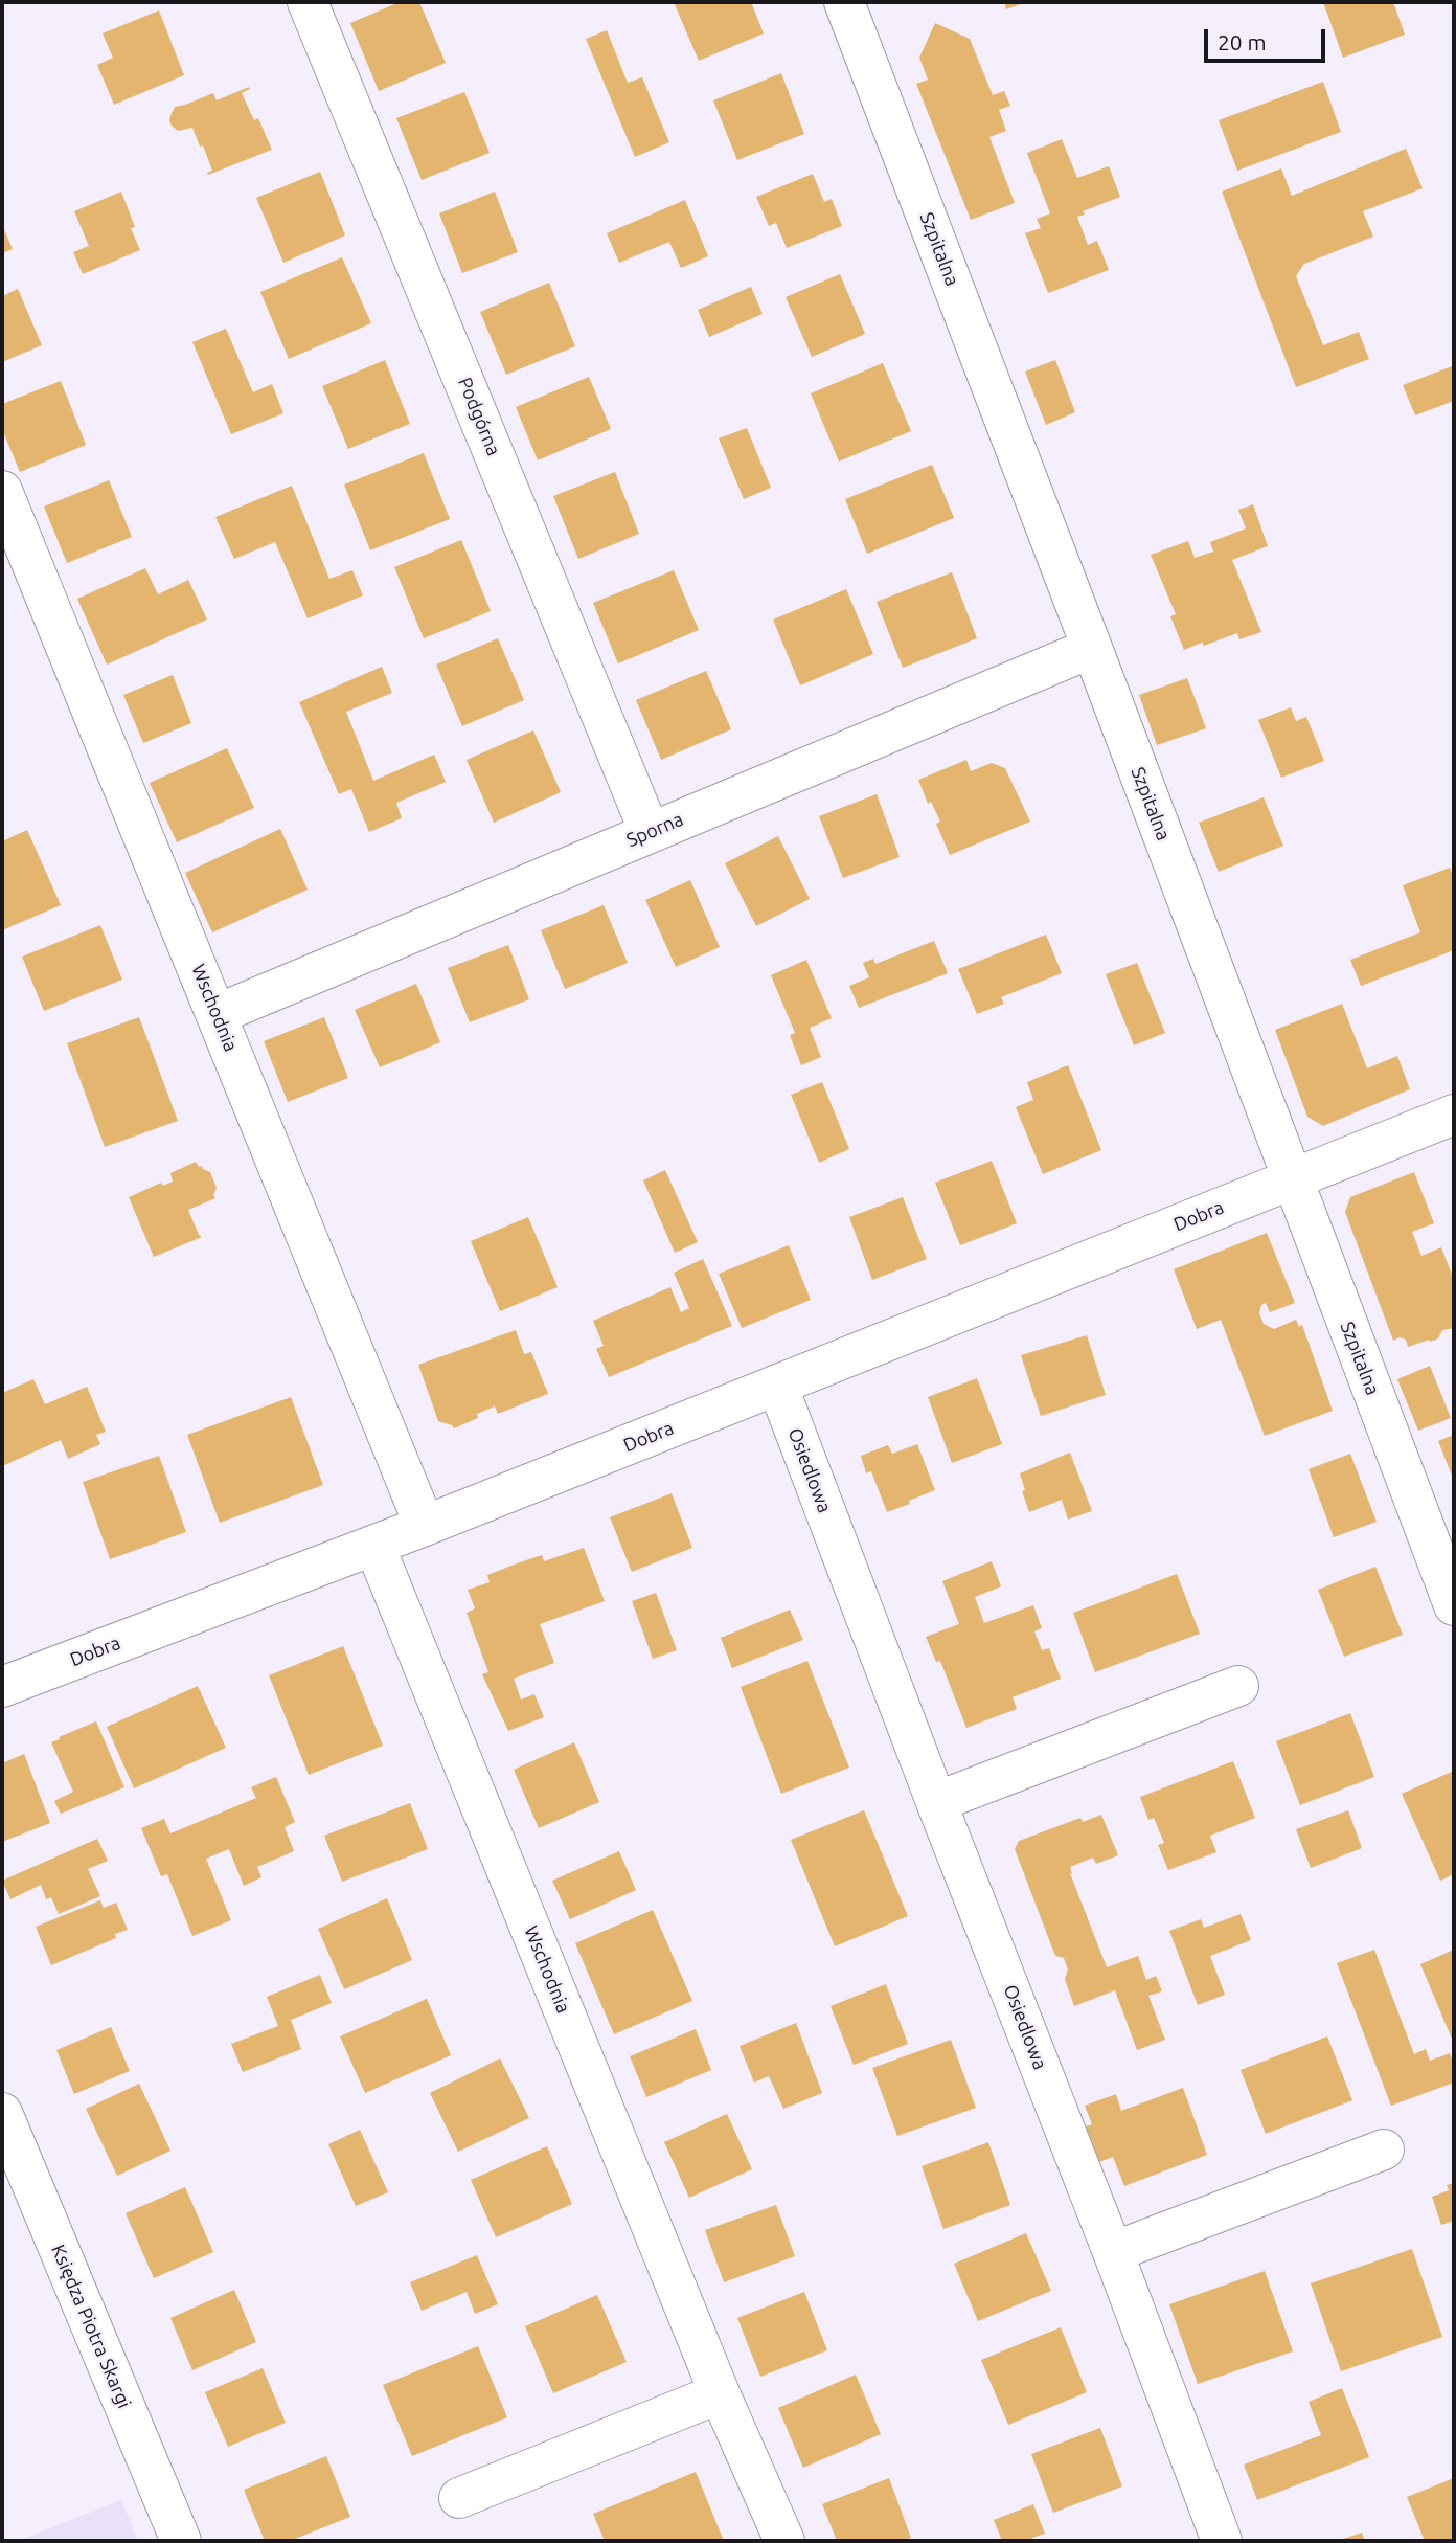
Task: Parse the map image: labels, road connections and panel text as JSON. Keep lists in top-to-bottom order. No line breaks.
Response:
{"streets":{"street":["Szpitalna","Podgórna","Sporna","Wschodnia","Dobra","Osiedlowa","Księdza Piotra Skargi"]},"crossings":[["Szpitalna","Sporna"],["Szpitalna","Dobra"],["Podgórna","Sporna"],["Sporna","Wschodnia"],["Wschodnia","Dobra"],["Dobra","Osiedlowa"]],"scale_bar":"20 m"}
